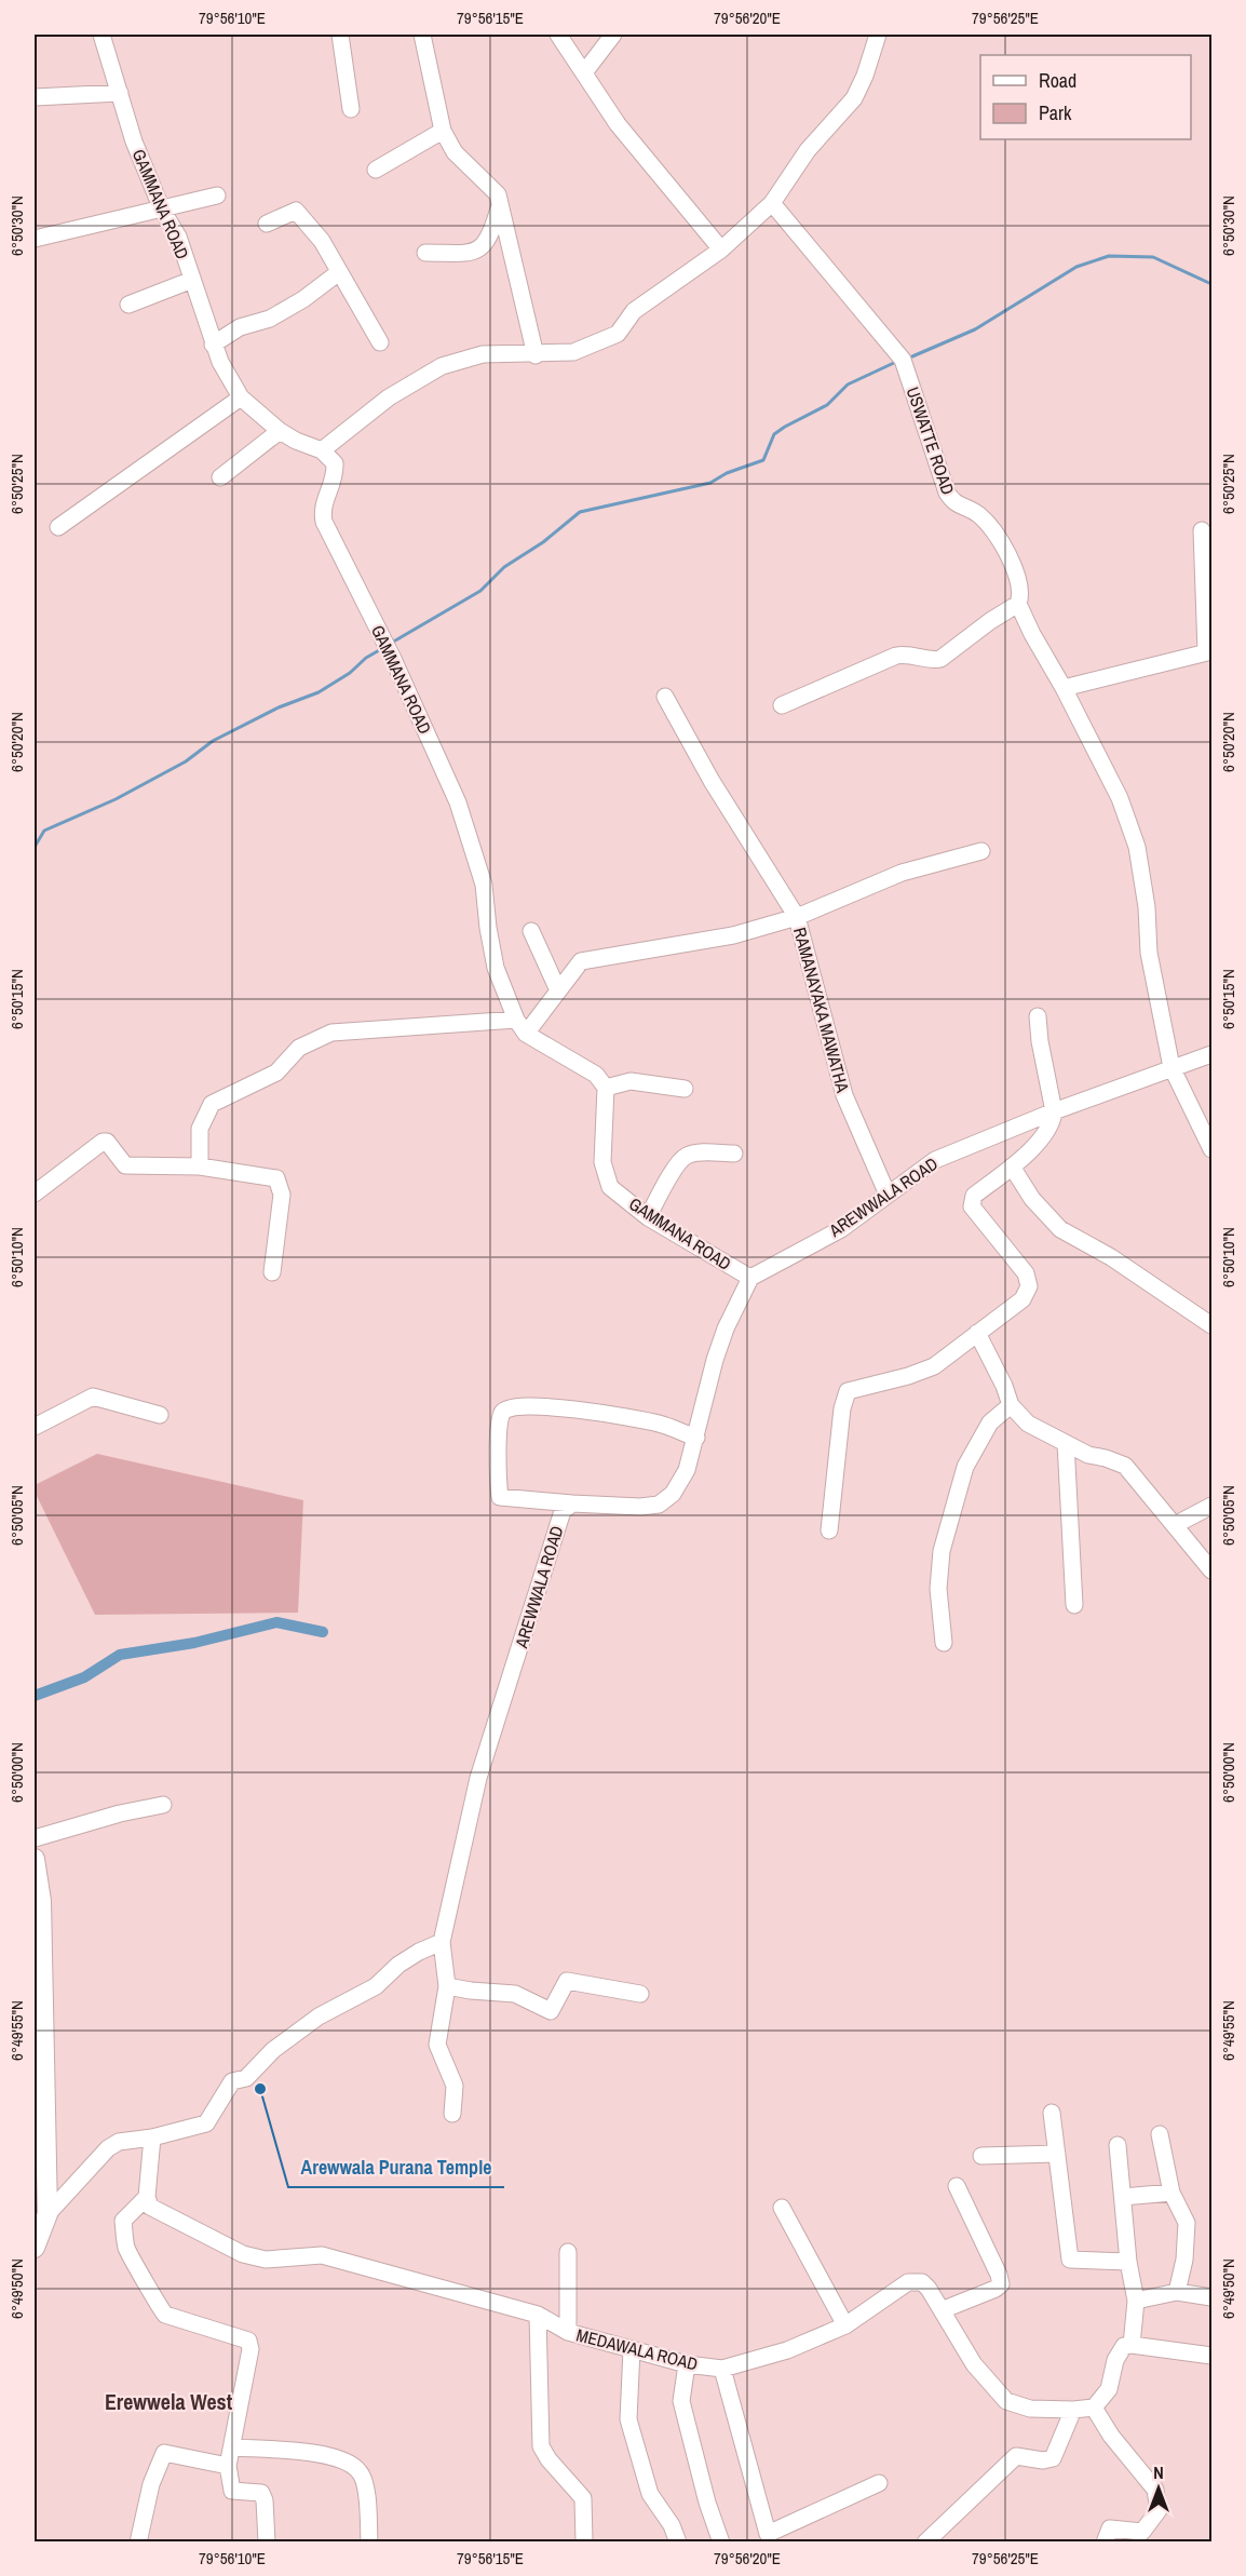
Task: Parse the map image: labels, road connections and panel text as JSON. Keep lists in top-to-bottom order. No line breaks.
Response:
{"streets":{"street":["GAMMANA ROAD","USWATTE ROAD","RAMANAYAKA MAWATHA","AREWWALA ROAD","MEDAWALA ROAD"]},"crossings":[["GAMMANA ROAD","AREWWALA ROAD"],["USWATTE ROAD","AREWWALA ROAD"],["RAMANAYAKA MAWATHA","AREWWALA ROAD"]],"districts":["Erewwela West"],"places":["Arewwala Purana Temple"],"legend":["Road","Park"],"north":"top","coordinates":["79°56'10\"E","79°56'15\"E","79°56'20\"E","79°56'25\"E","6°50'30\"N","6°50'25\"N","6°50'20\"N","6°50'15\"N","6°50'10\"N","6°50'05\"N","6°50'00\"N","6°49'55\"N","6°49'50\"N"]}
